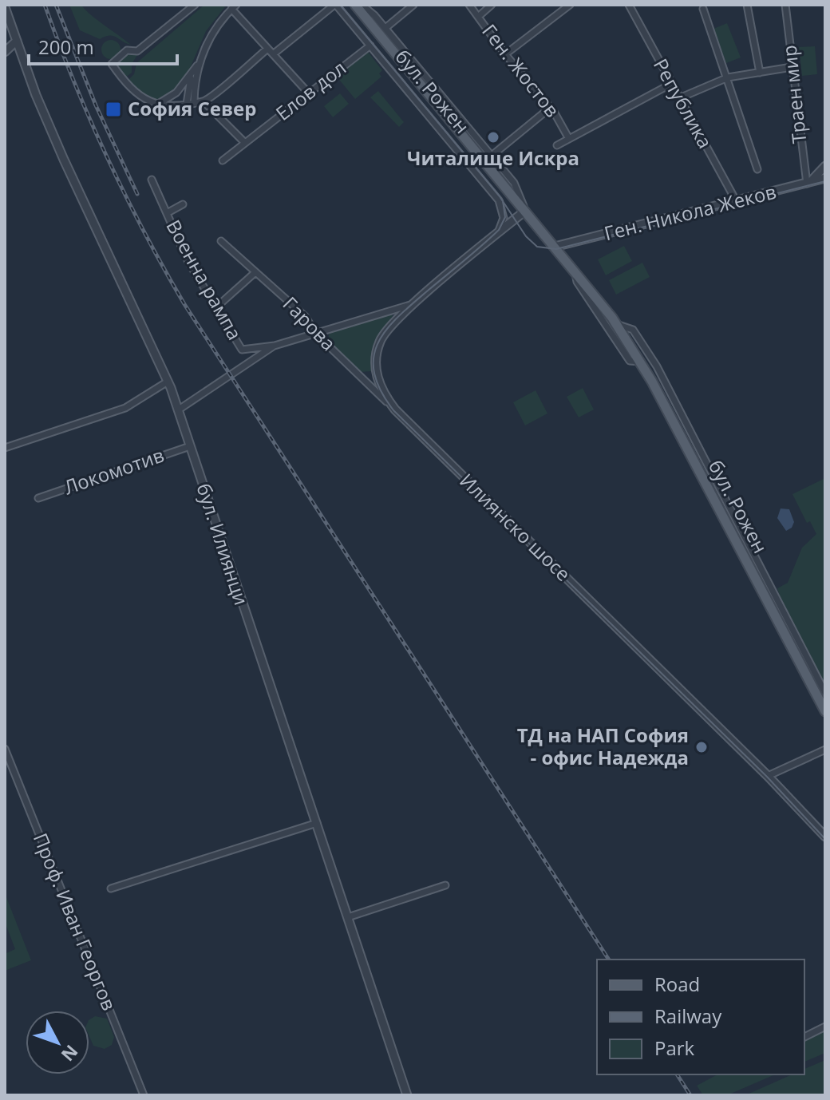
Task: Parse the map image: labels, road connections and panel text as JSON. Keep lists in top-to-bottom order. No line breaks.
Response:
{"streets":{"main road":["бул. Рожен"],"street":["Ген. Жостов","Елов дол","Траен мир","Република","Ген. Никола Жеков","Военна рампа","Гарова","Локомотив","Илиянско шосе","бул. Илиянци","Проф. Иван Георгов"]},"crossings":[["Елов дол","бул. Рожен"],["бул. Рожен","Ген. Никола Жеков"],["бул. Рожен","Илиянско шосе"],["Траен мир","Ген. Никола Жеков"],["Република","Ген. Никола Жеков"],["Гарова","Илиянско шосе"],["Локомотив","бул. Илиянци"]],"places":{"transit":["София Север"],"other":["Читалище Искра","ТД на НАП София - офис Надежда"]},"legend":["Road","Railway","Park"],"scale_bar":"200 m","north":"bottom right"}
